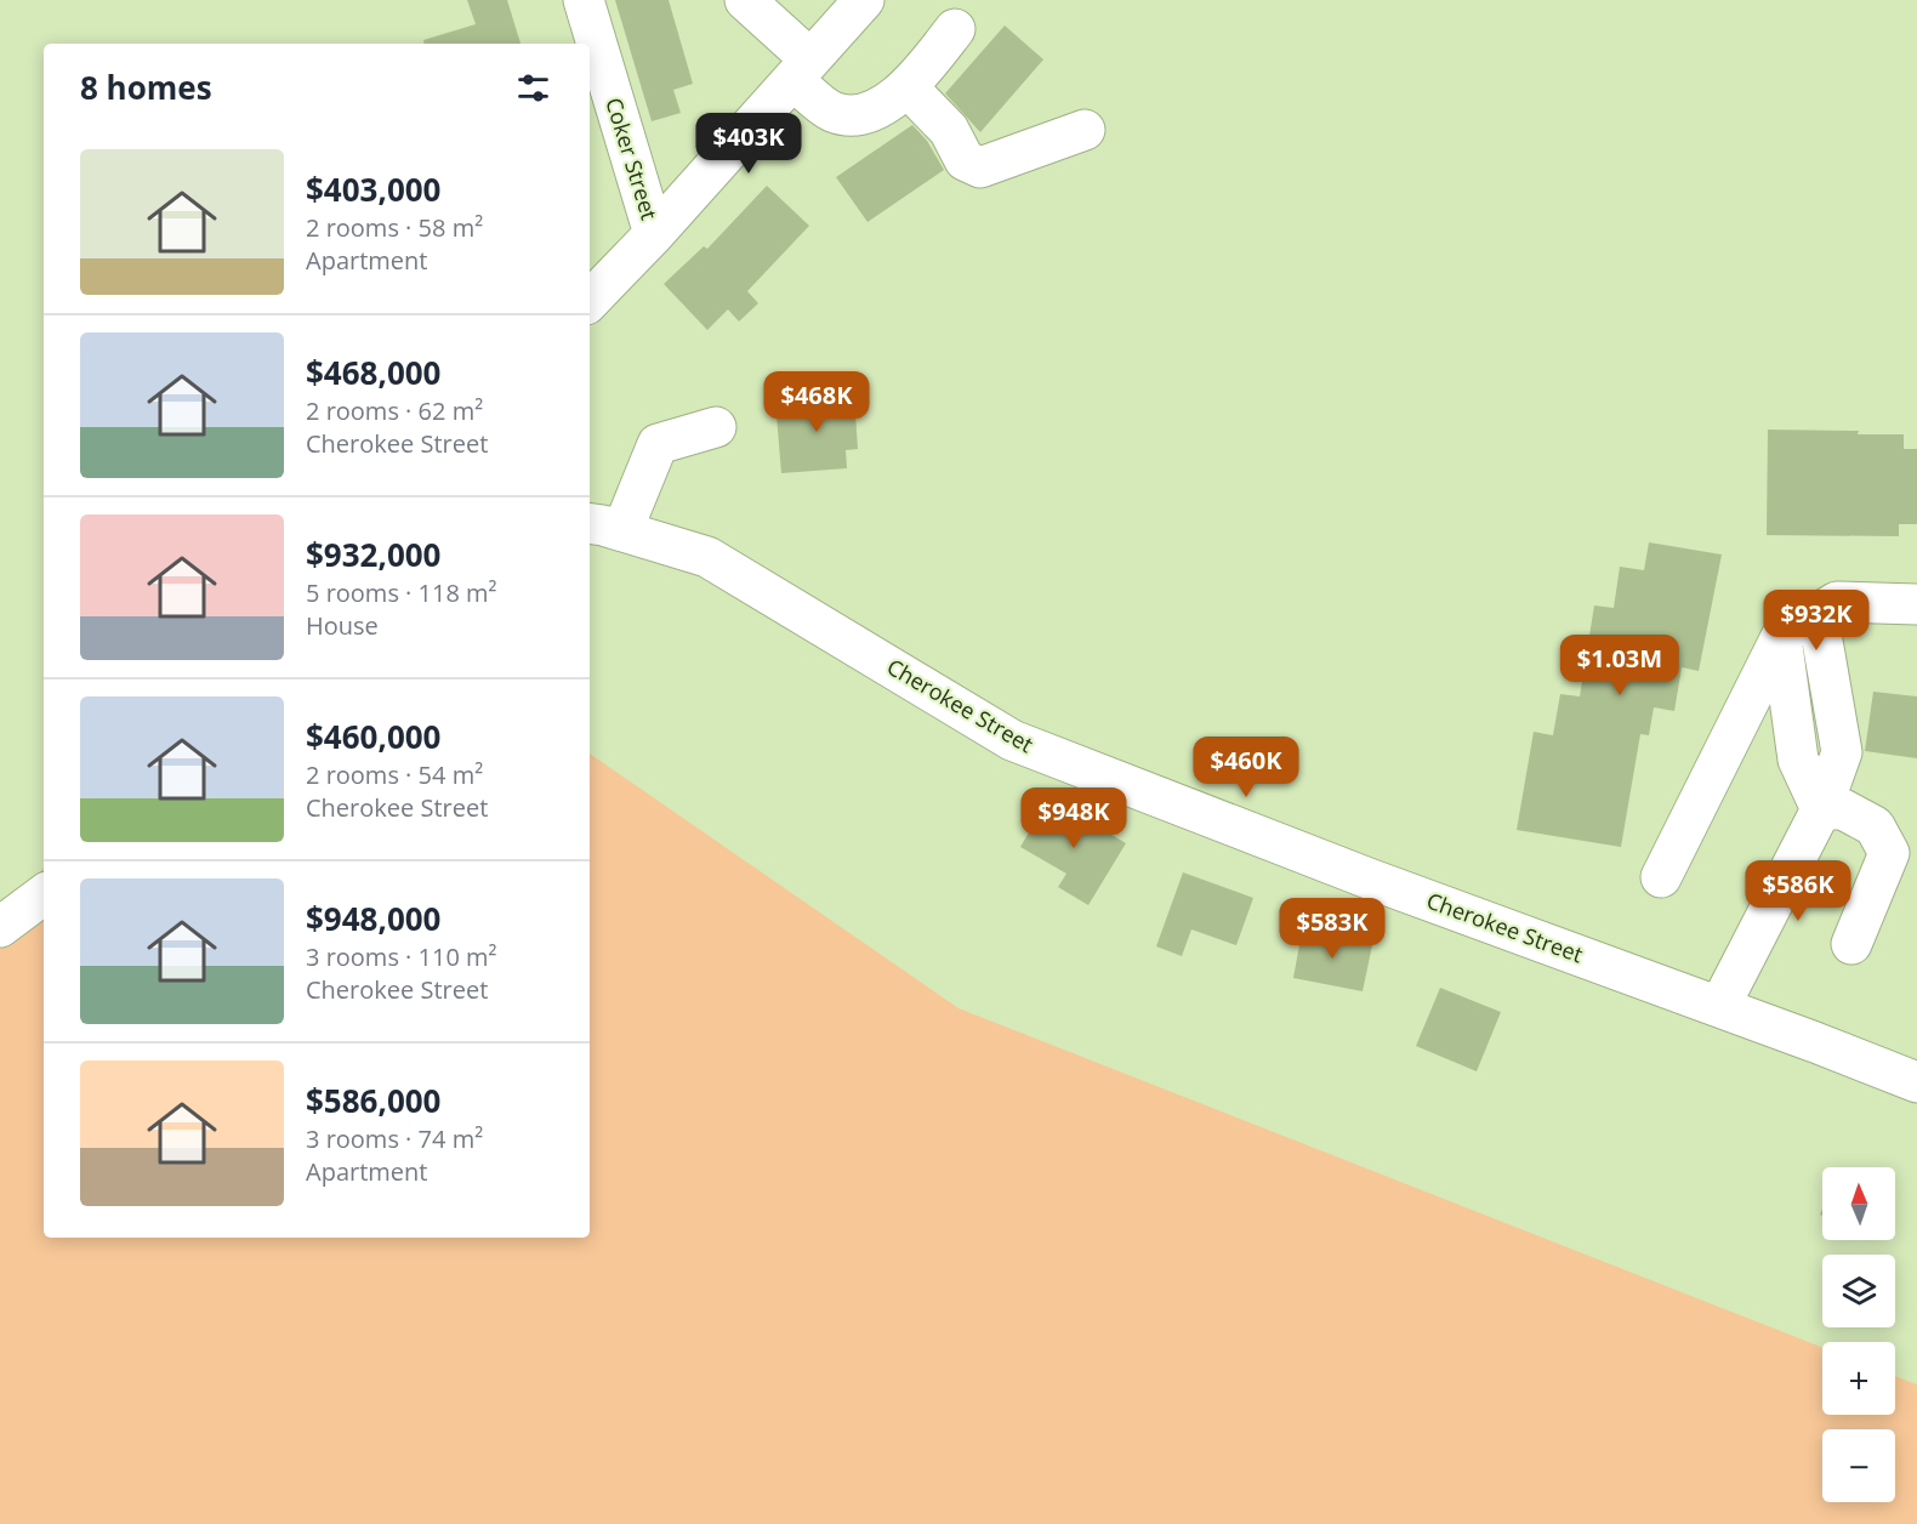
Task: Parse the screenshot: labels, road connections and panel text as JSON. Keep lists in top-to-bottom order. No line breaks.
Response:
{"streets":{"street":["Coker Street","Cherokee Street"]},"north":"top","page":{"heading":"8 homes","price":["$403K","$468K","$932K","$1.03M","$460K","$948K","$586K","$583K"],"list":[{"name":"$403,000","note":"2 rooms · 58 m² · Apartment"},{"name":"$468,000","note":"2 rooms · 62 m² · Cherokee Street"},{"name":"$932,000","note":"5 rooms · 118 m² · House"},{"name":"$460,000","note":"2 rooms · 54 m² · Cherokee Street"},{"name":"$948,000","note":"3 rooms · 110 m² · Cherokee Street"},{"name":"$586,000","note":"3 rooms · 74 m² · Apartment"}],"map_buttons":["+","−"]}}
